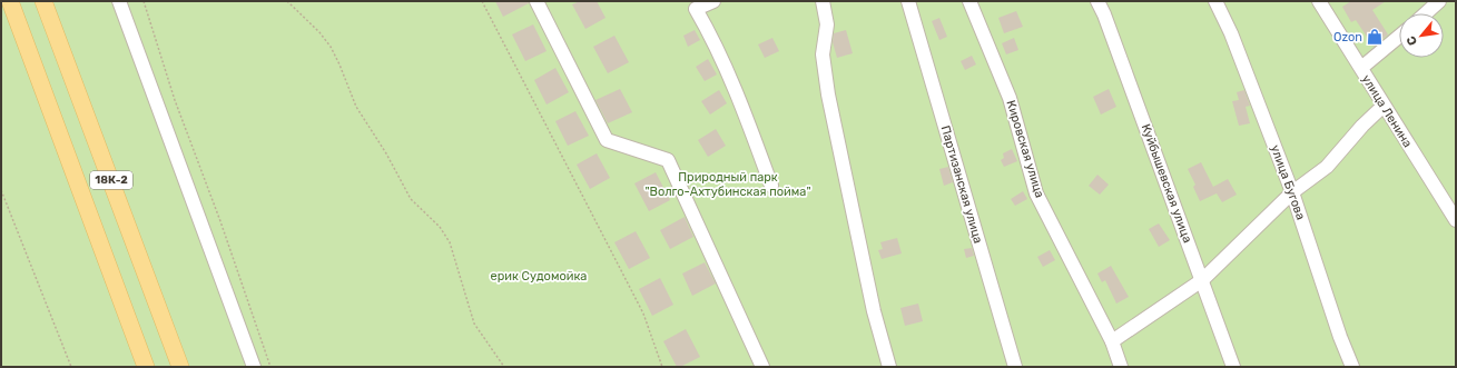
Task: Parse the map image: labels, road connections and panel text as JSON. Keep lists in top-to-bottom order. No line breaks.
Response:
{"streets":{"main road":["18К-2"],"street":["улица Ленина","Кировская улица","улица Бугова","Куйбышевская улица","Партизанская улица"]},"parks":["Природный парк \"Волго-Ахтубинская пойма\"","ерик Судомойка"],"places":{"shop":["Ozon"]},"north":"bottom left"}
